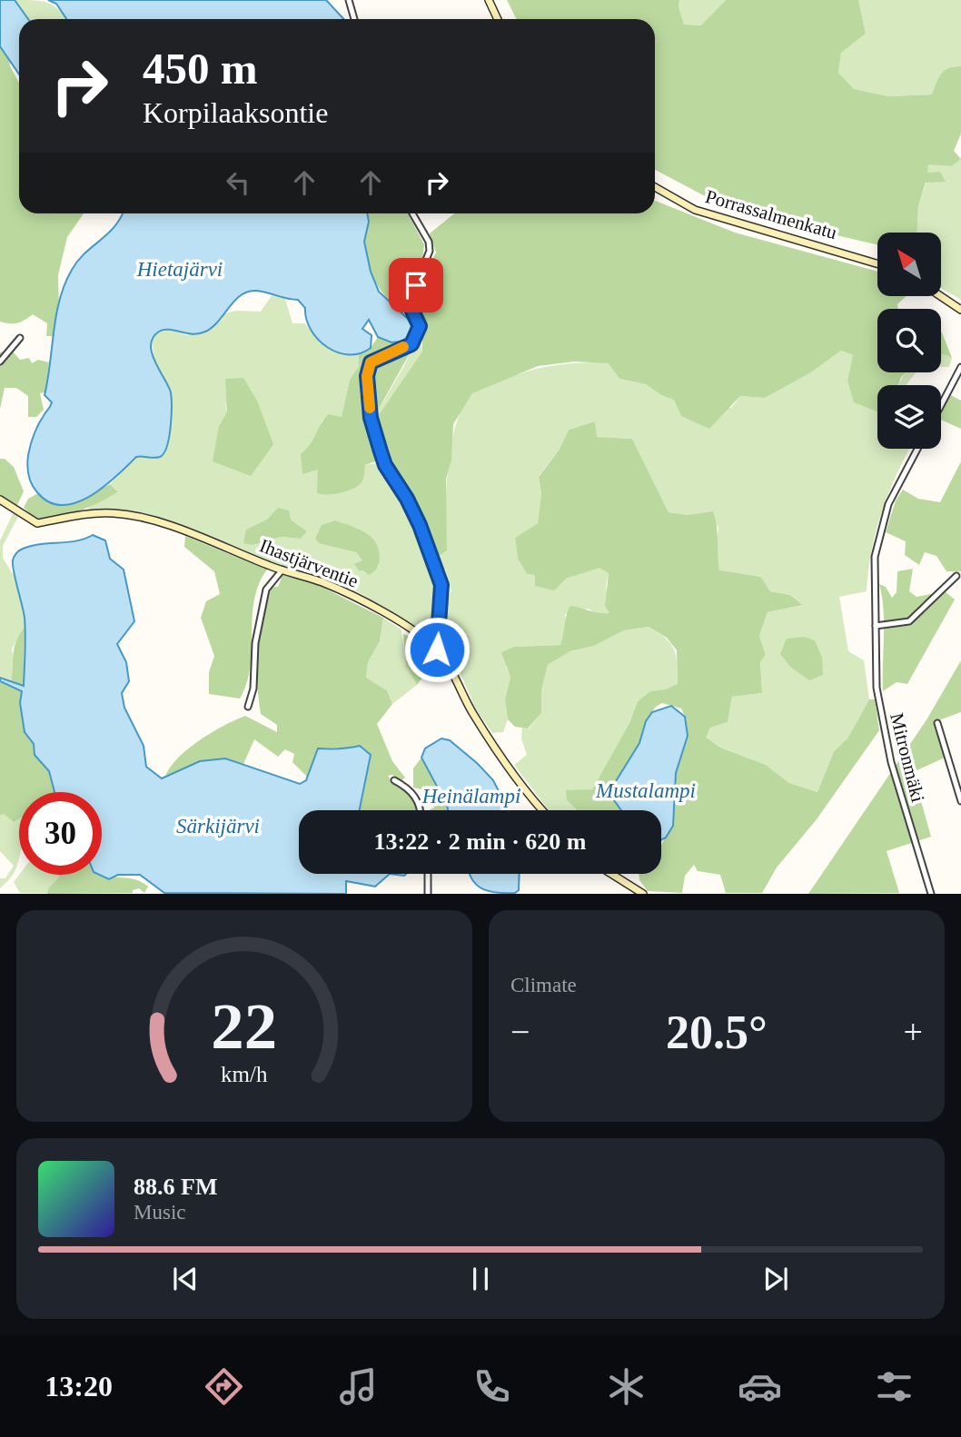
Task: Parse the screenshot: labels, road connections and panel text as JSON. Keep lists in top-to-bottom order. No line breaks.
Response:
{"streets":{"street":["Porrassalmenkatu","Ihastjärventie","Mitronmäki"]},"water":["Hietajärvi","Mustalampi","Heinälampi","Särkijärvi"],"north":"top left","page":{"turn":["450 m","Korpilaaksontie"],"limit":"30","trip":"13:22 · 2 min · 620 m","tile":"Climate","heat":["−","20.5°","+"],"song":["88.6 FM","Music"],"tabs":"13:20","gauge":["22","km/h"]}}
